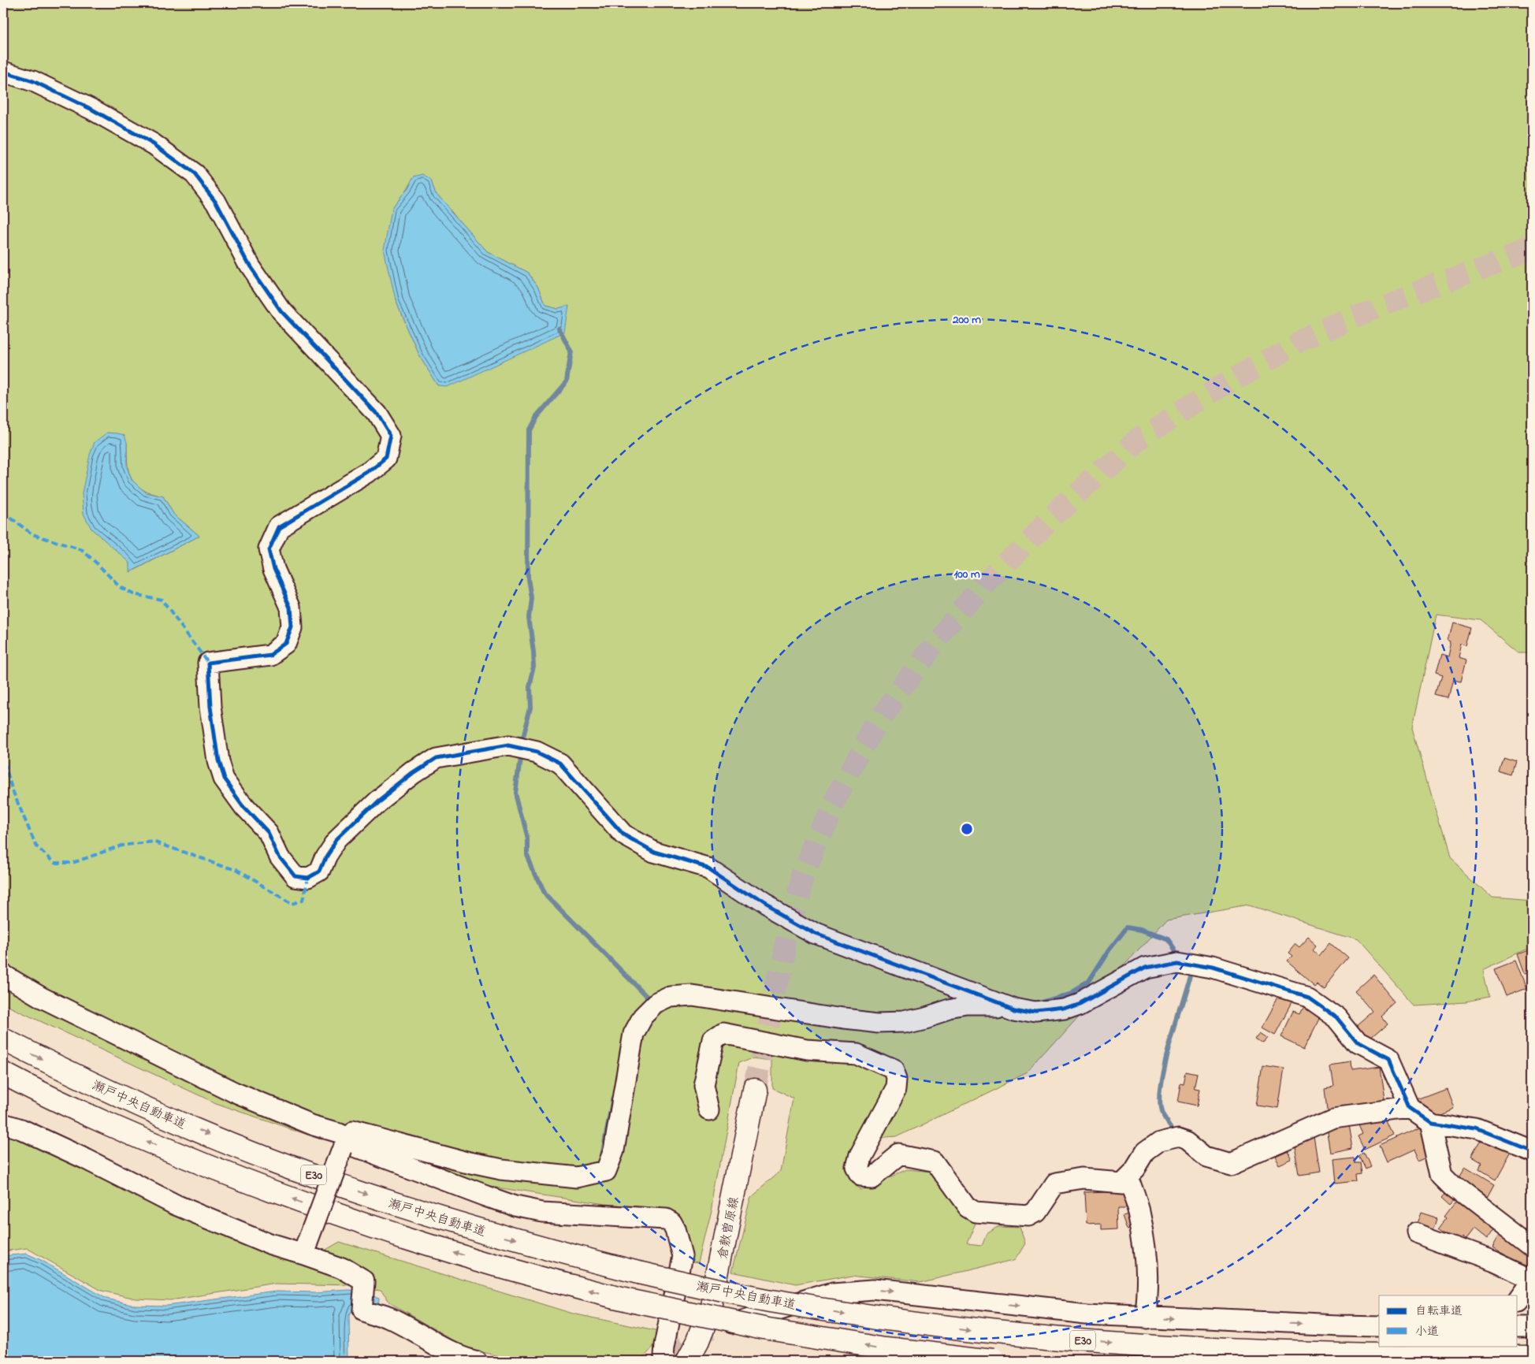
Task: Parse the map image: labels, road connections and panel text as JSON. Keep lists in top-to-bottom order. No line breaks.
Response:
{"streets":{"main road":["瀬戸中央自動車道","E30","倉敷曽原線"]},"legend":["自転車道","小道"],"rings":["200 m","100 m"]}
